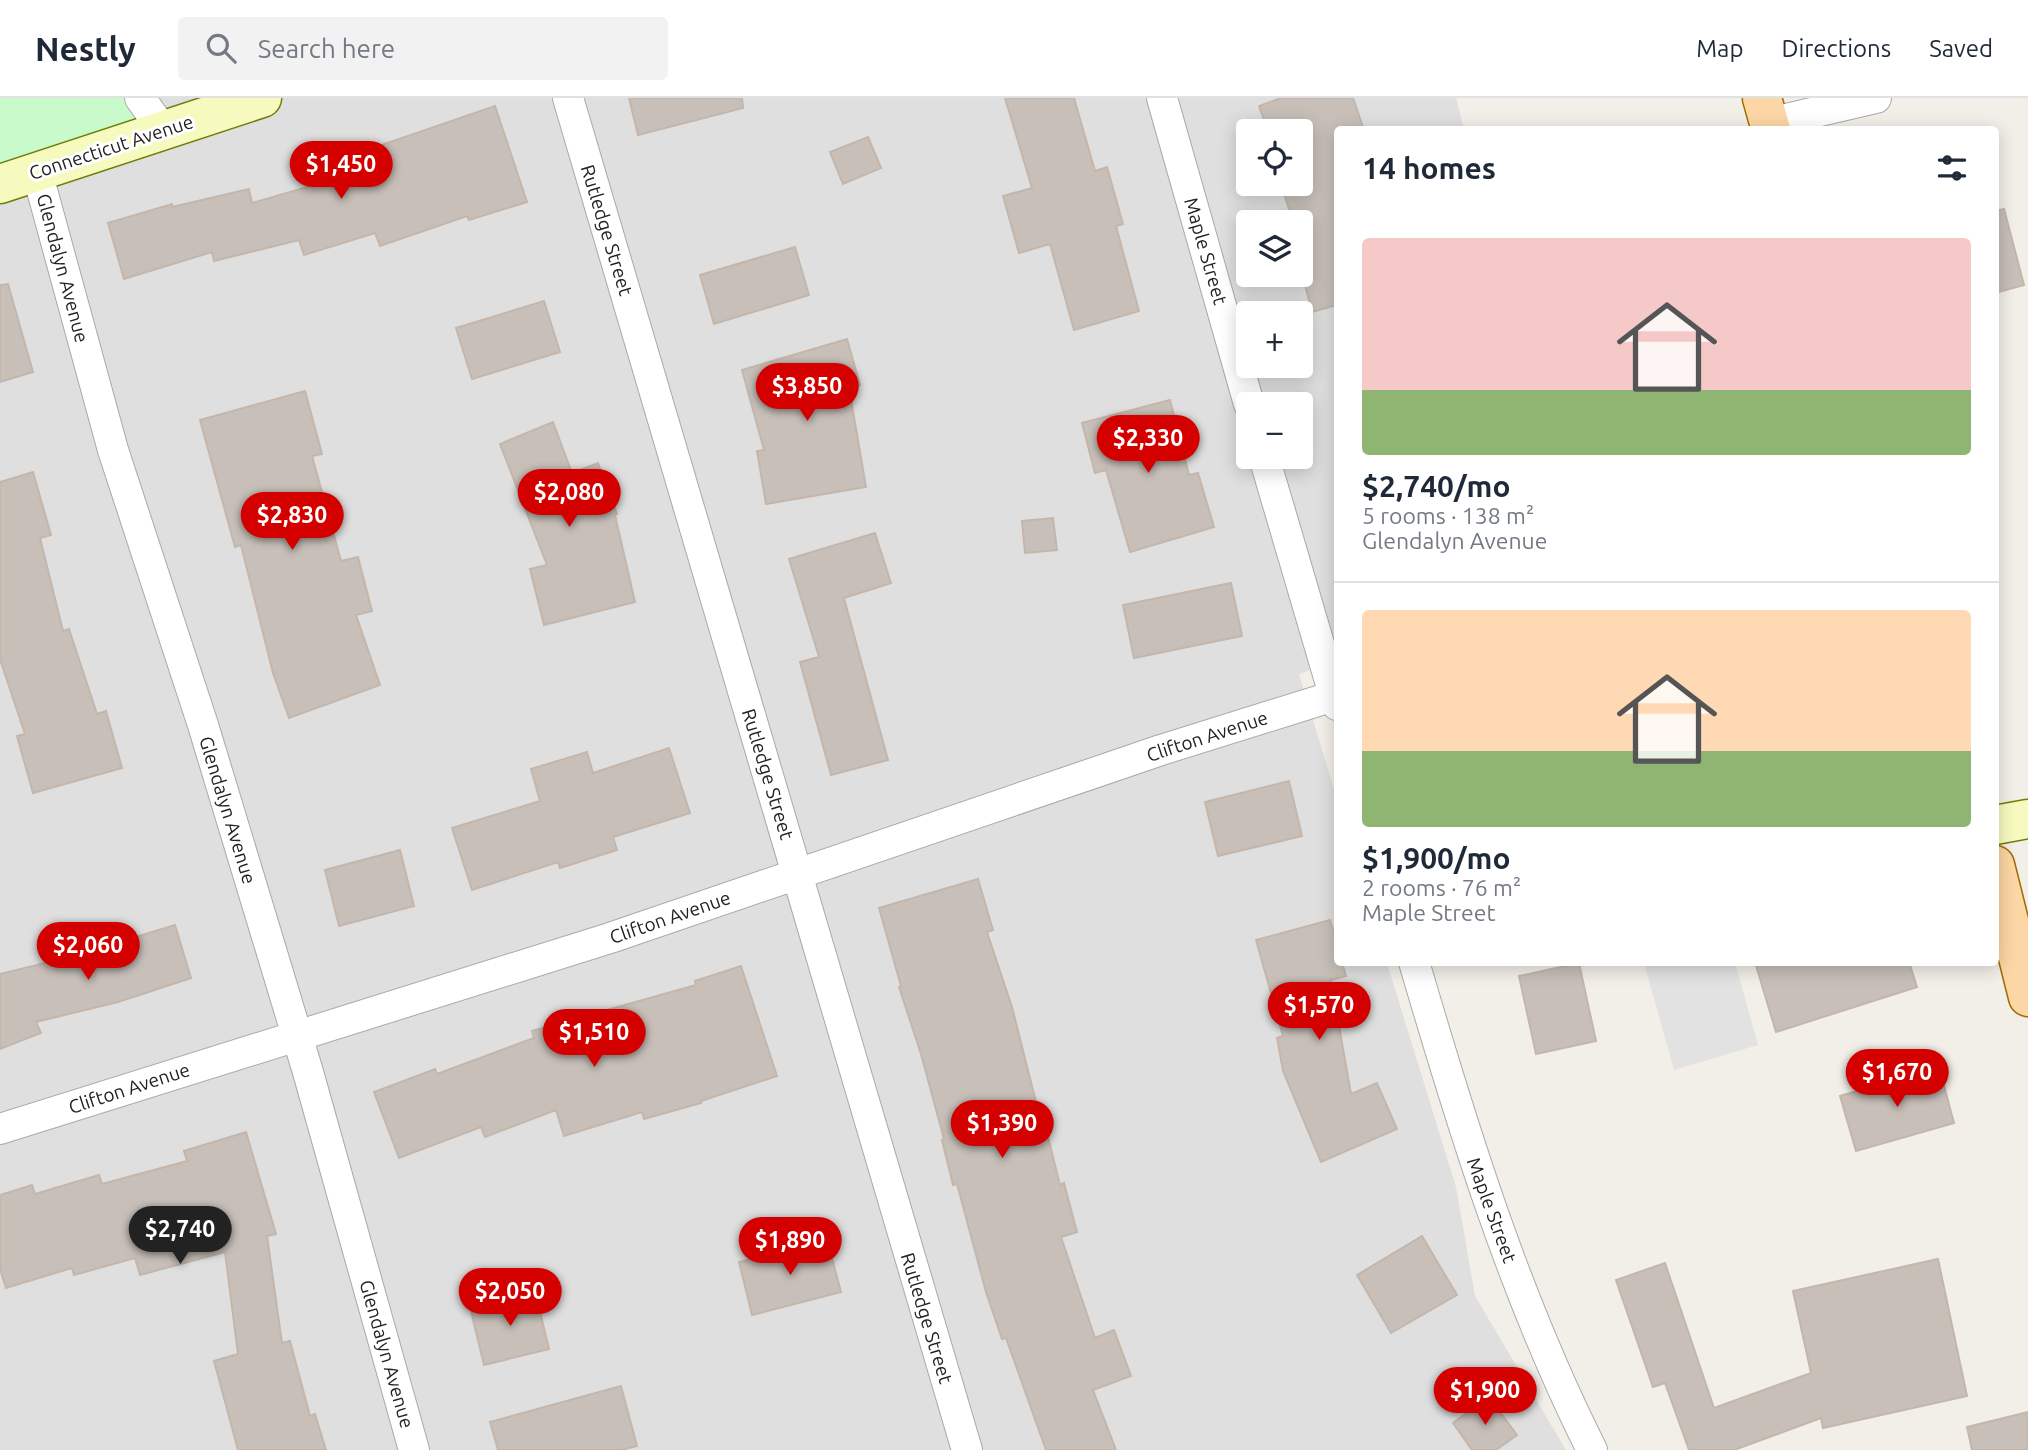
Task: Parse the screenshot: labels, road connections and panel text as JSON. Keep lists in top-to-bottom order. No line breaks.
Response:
{"streets":{"street":["Connecticut Avenue","Rutledge Street","Maple Street","Glendalyn Avenue","Clifton Avenue"]},"crossings":[["Connecticut Avenue","Glendalyn Avenue"],["Rutledge Street","Clifton Avenue"],["Glendalyn Avenue","Clifton Avenue"]],"page":{"header":"Nestly","search":"Search here","nav":["Map","Directions","Saved"],"map_buttons":["+","−"],"heading":"14 homes","price":["$1,450","$3,850","$2,330","$2,080","$2,830","$2,060","$1,570","$1,510","$1,670","$1,390","$2,740","$1,890","$2,050","$1,900"],"list":[{"name":"$2,740/mo","note":"5 rooms · 138 m² · Glendalyn Avenue"},{"name":"$1,900/mo","note":"2 rooms · 76 m² · Maple Street"}]}}
